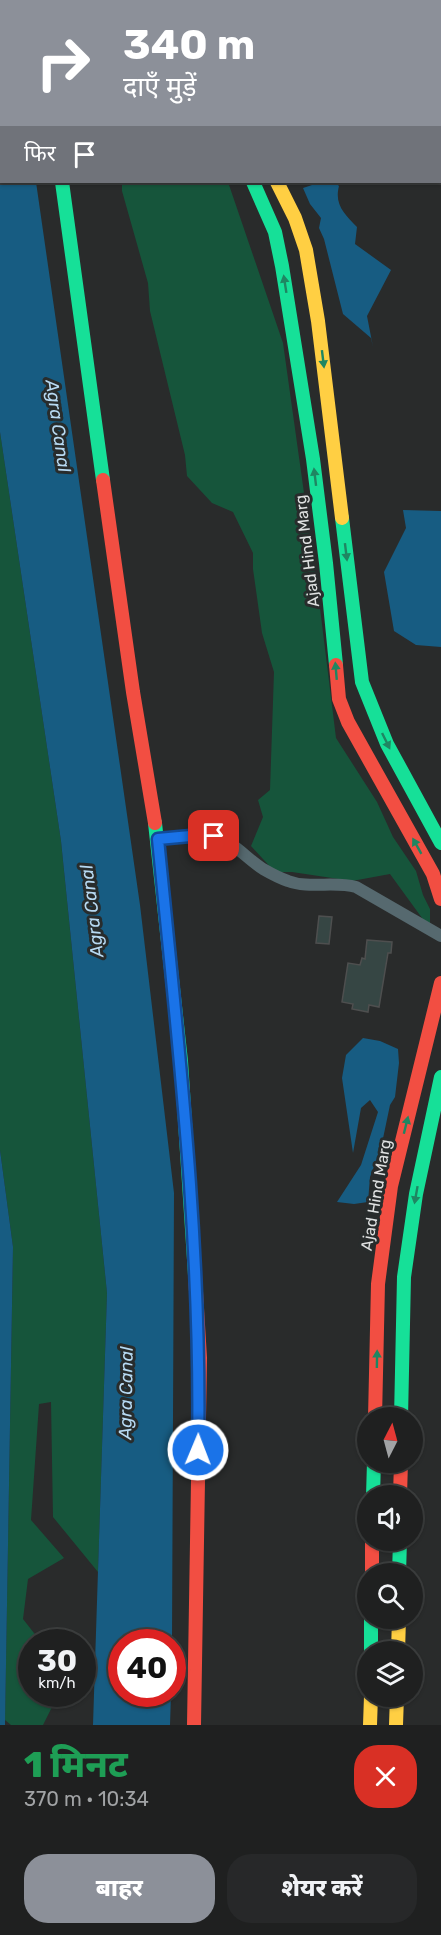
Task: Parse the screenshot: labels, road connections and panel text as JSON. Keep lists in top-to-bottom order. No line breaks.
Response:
{"streets":{"street":["Ajad Hind Marg"]},"water":["Agra Canal"],"north":"top","page":{"turn":["340 m","दाएँ मुड़ें"],"then":"फिर","speed":"30 km/h","limit":"40","heading":["1 मिनट","370 m · 10:34"],"buttons":["बाहर","शेयर करें"]}}
